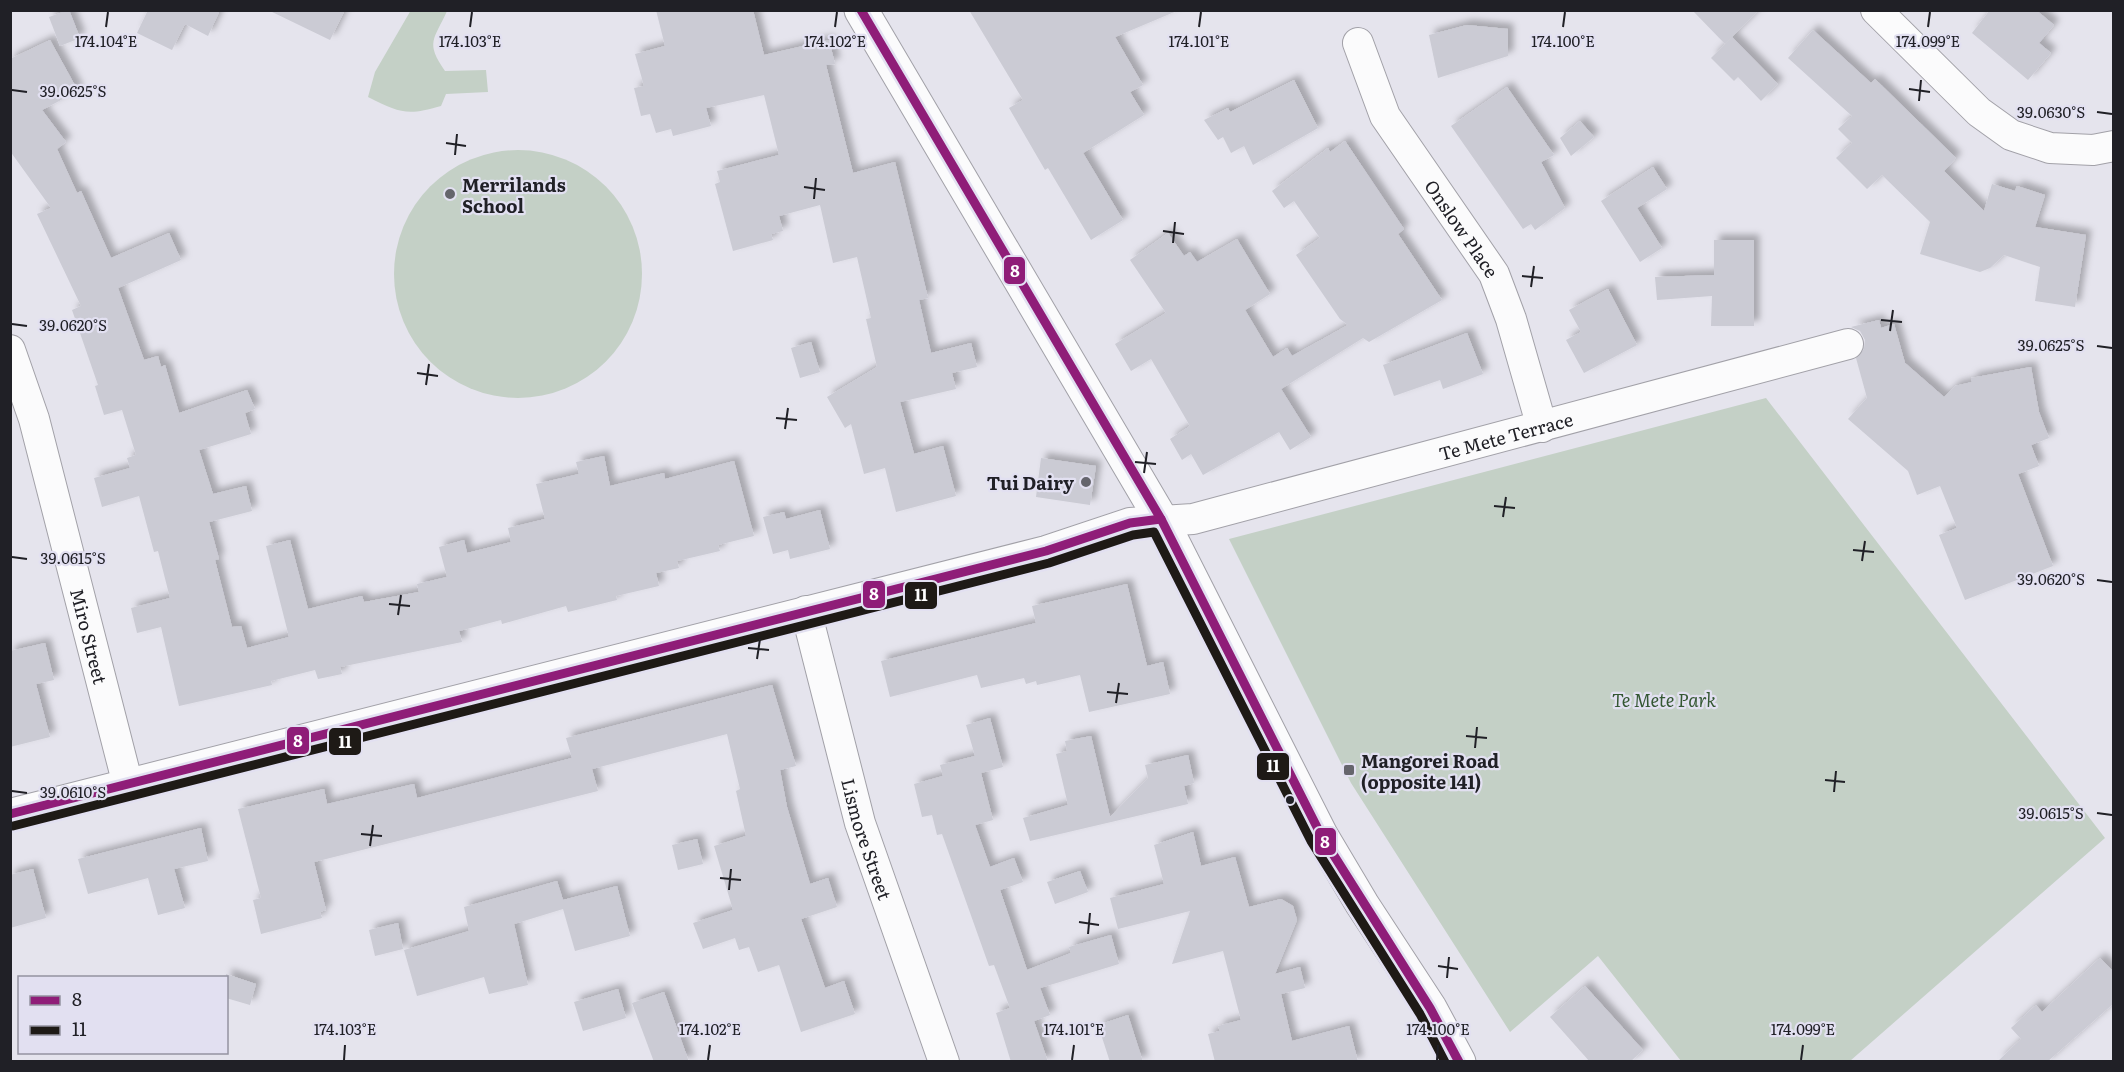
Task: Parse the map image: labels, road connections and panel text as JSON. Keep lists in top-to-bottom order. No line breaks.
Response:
{"streets":{"street":["Onslow Place","Te Mete Terrace","Miro Street","Lismore Street"]},"crossings":[["Onslow Place","Te Mete Terrace"],["Te Mete Terrace","Miro Street"],["Te Mete Terrace","Lismore Street"]],"parks":["Te Mete Park"],"places":{"other":["Merrilands School","Tui Dairy"],"transit":["Mangorei Road (opposite 141)"]},"lines":["transit line 8","transit line 11"],"legend":["8","11"],"coordinates":["174.104°E","174.103°E","174.102°E","174.101°E","174.100°E","174.099°E","39.0625°S","39.0630°S","39.0620°S","39.0615°S","39.0610°S"]}
